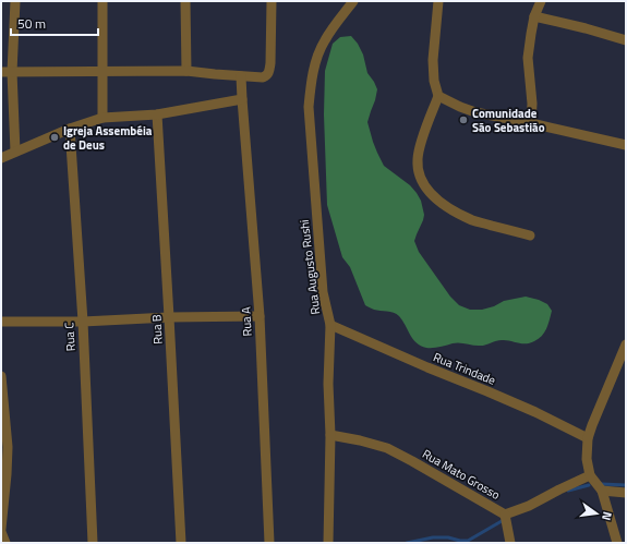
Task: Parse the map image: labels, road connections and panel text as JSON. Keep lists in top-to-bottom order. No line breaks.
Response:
{"streets":{"street":["Rua Augusto Rushi","Rua A","Rua B","Rua C","Rua Trindade","Rua Mato Grosso"]},"crossings":[["Rua Augusto Rushi","Rua Trindade"],["Rua Augusto Rushi","Rua Mato Grosso"]],"places":["Comunidade São Sebastião","Igreja Assembéia de Deus"],"scale_bar":"50 m","north":"right"}
